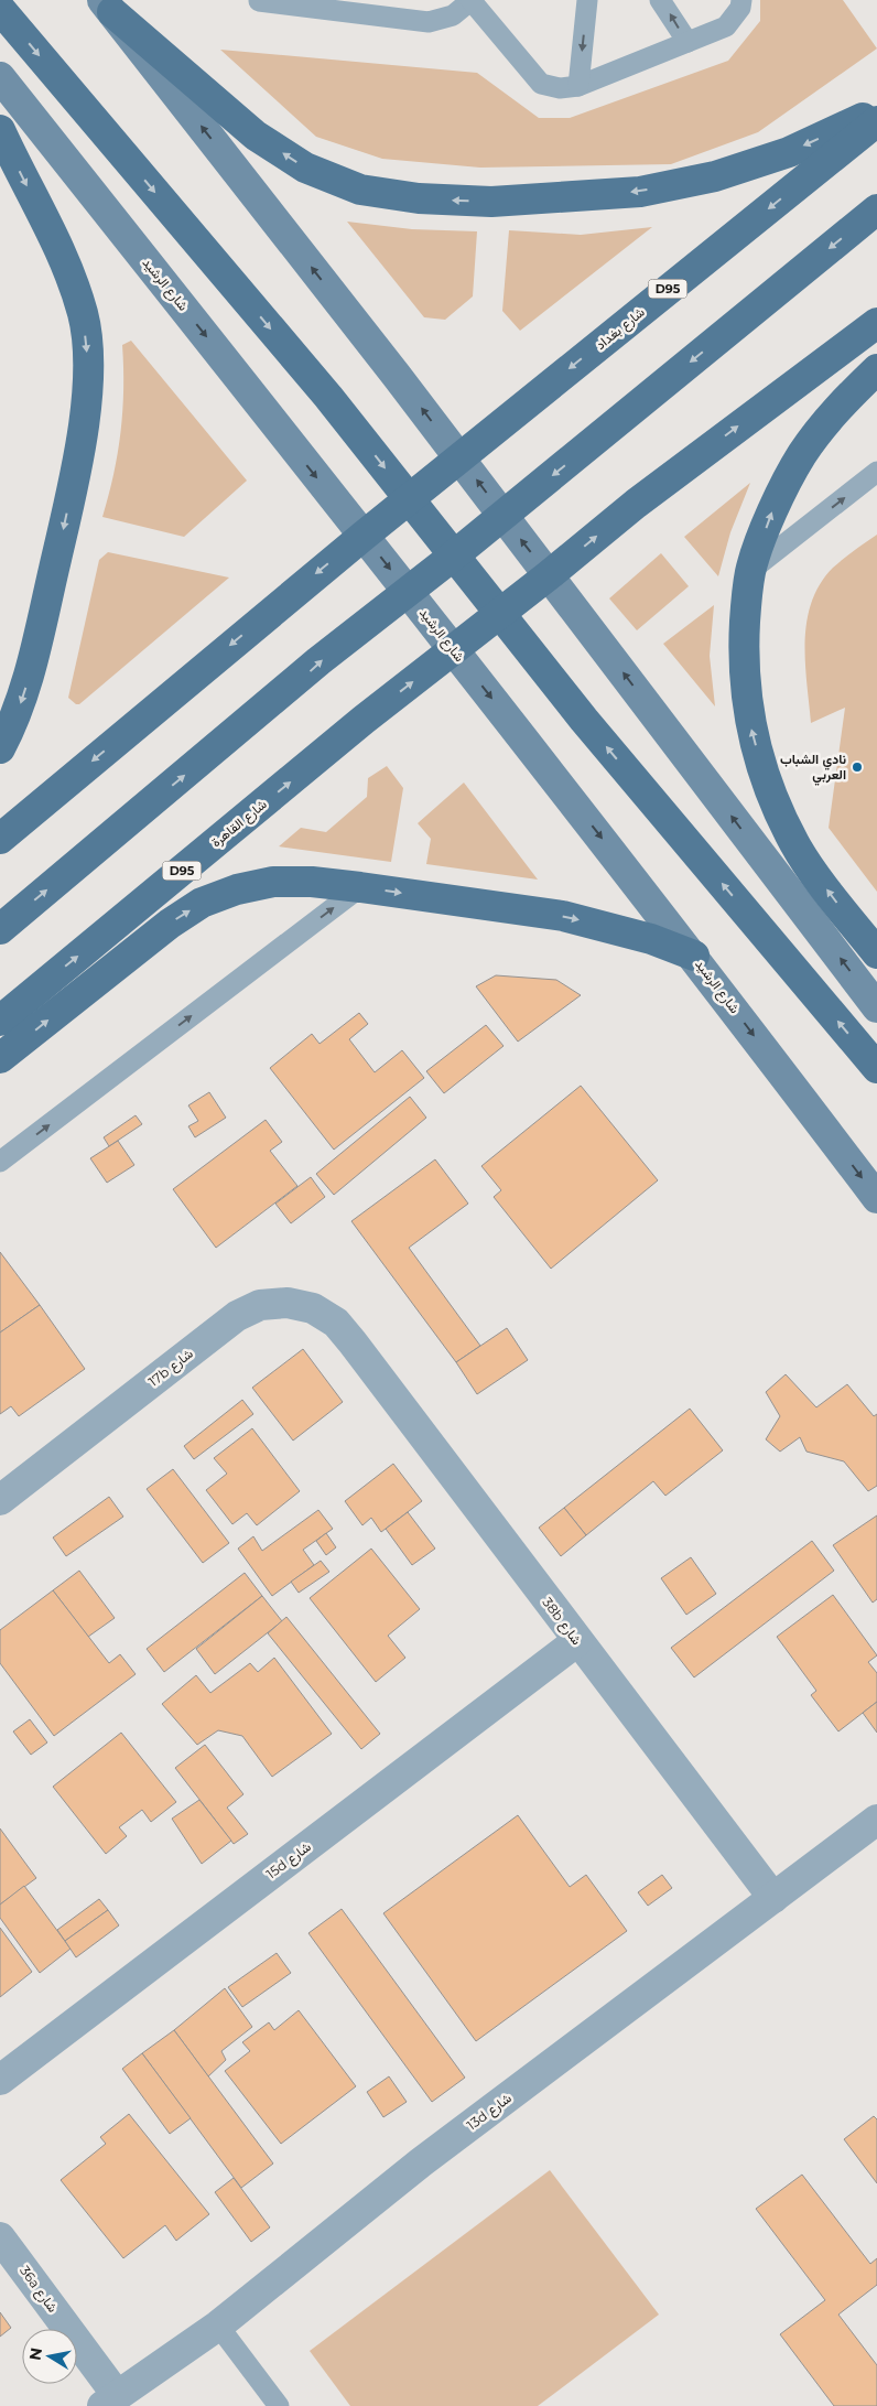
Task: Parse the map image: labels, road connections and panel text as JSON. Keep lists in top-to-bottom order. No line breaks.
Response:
{"streets":{"main road":["شارع الرشيد","D95","شارع بغداد","شارع القاهرة"],"street":["17b شارع","38b شارع","15d شارع","13d شارع","36a شارع"]},"crossings":[["شارع الرشيد","D95"],["شارع الرشيد","شارع بغداد"],["شارع الرشيد","شارع القاهرة"],["D95","شارع بغداد"],["D95","شارع القاهرة"],["17b شارع","38b شارع"],["38b شارع","15d شارع"],["38b شارع","13d شارع"],["13d شارع","36a شارع"]],"places":["نادي الشباب العربي"],"north":"left"}
